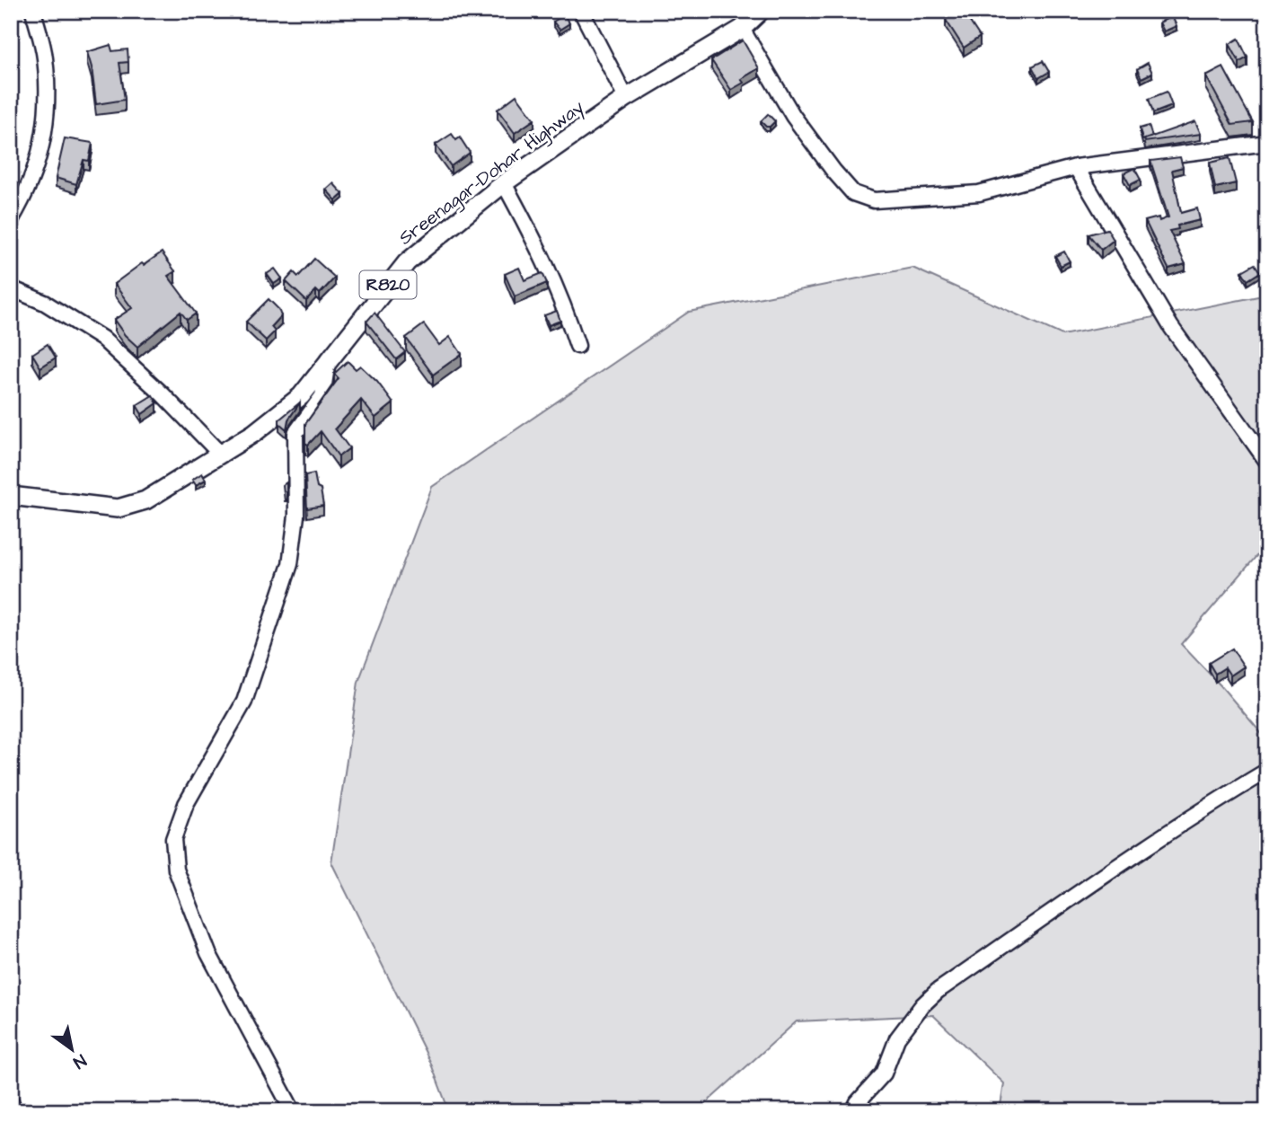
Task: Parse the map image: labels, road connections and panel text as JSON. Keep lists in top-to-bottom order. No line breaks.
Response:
{"streets":{"main road":["Sreenagar-Dohar Highway","R820"]},"north":"bottom right"}
